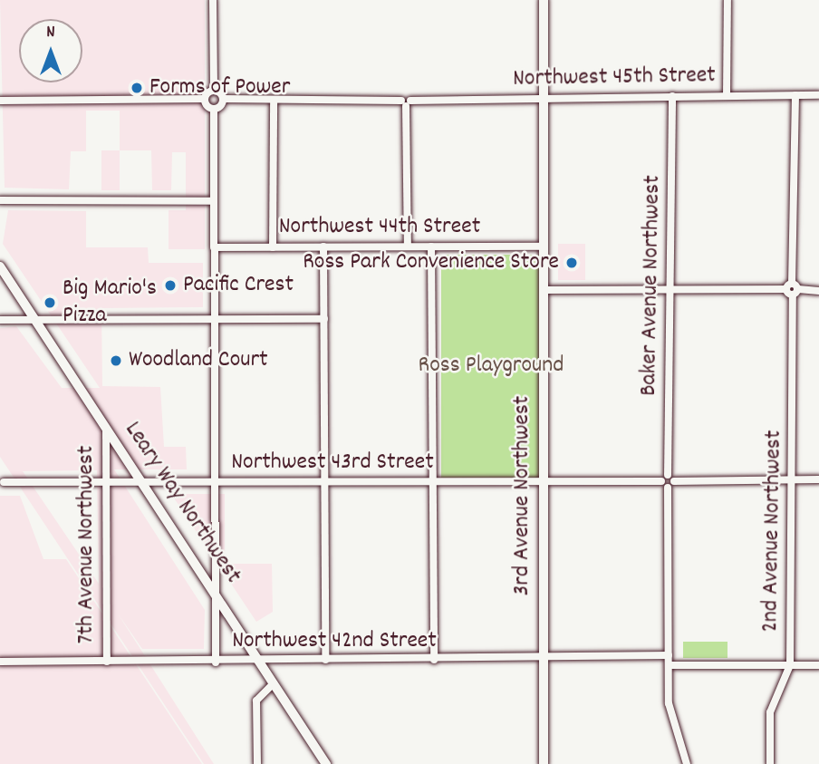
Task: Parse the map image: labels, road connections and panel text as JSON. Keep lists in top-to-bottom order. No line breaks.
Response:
{"streets":{"street":["Northwest 45th Street","Northwest 44th Street","Baker Avenue Northwest","Northwest 43rd Street","3rd Avenue Northwest","Leary Way Northwest","2nd Avenue Northwest","7th Avenue Northwest","Northwest 42nd Street"]},"crossings":[["Northwest 45th Street","Baker Avenue Northwest"],["Northwest 45th Street","3rd Avenue Northwest"],["Northwest 45th Street","2nd Avenue Northwest"],["Northwest 44th Street","3rd Avenue Northwest"],["Northwest 43rd Street","3rd Avenue Northwest"],["Northwest 43rd Street","Leary Way Northwest"],["Northwest 43rd Street","7th Avenue Northwest"],["3rd Avenue Northwest","Northwest 42nd Street"],["Leary Way Northwest","7th Avenue Northwest"],["Leary Way Northwest","Northwest 42nd Street"],["7th Avenue Northwest","Northwest 42nd Street"]],"parks":["Ross Playground"],"places":["Forms of Power","Ross Park Convenience Store","Pacific Crest","Big Mario's Pizza","Woodland Court"],"north":"top"}
